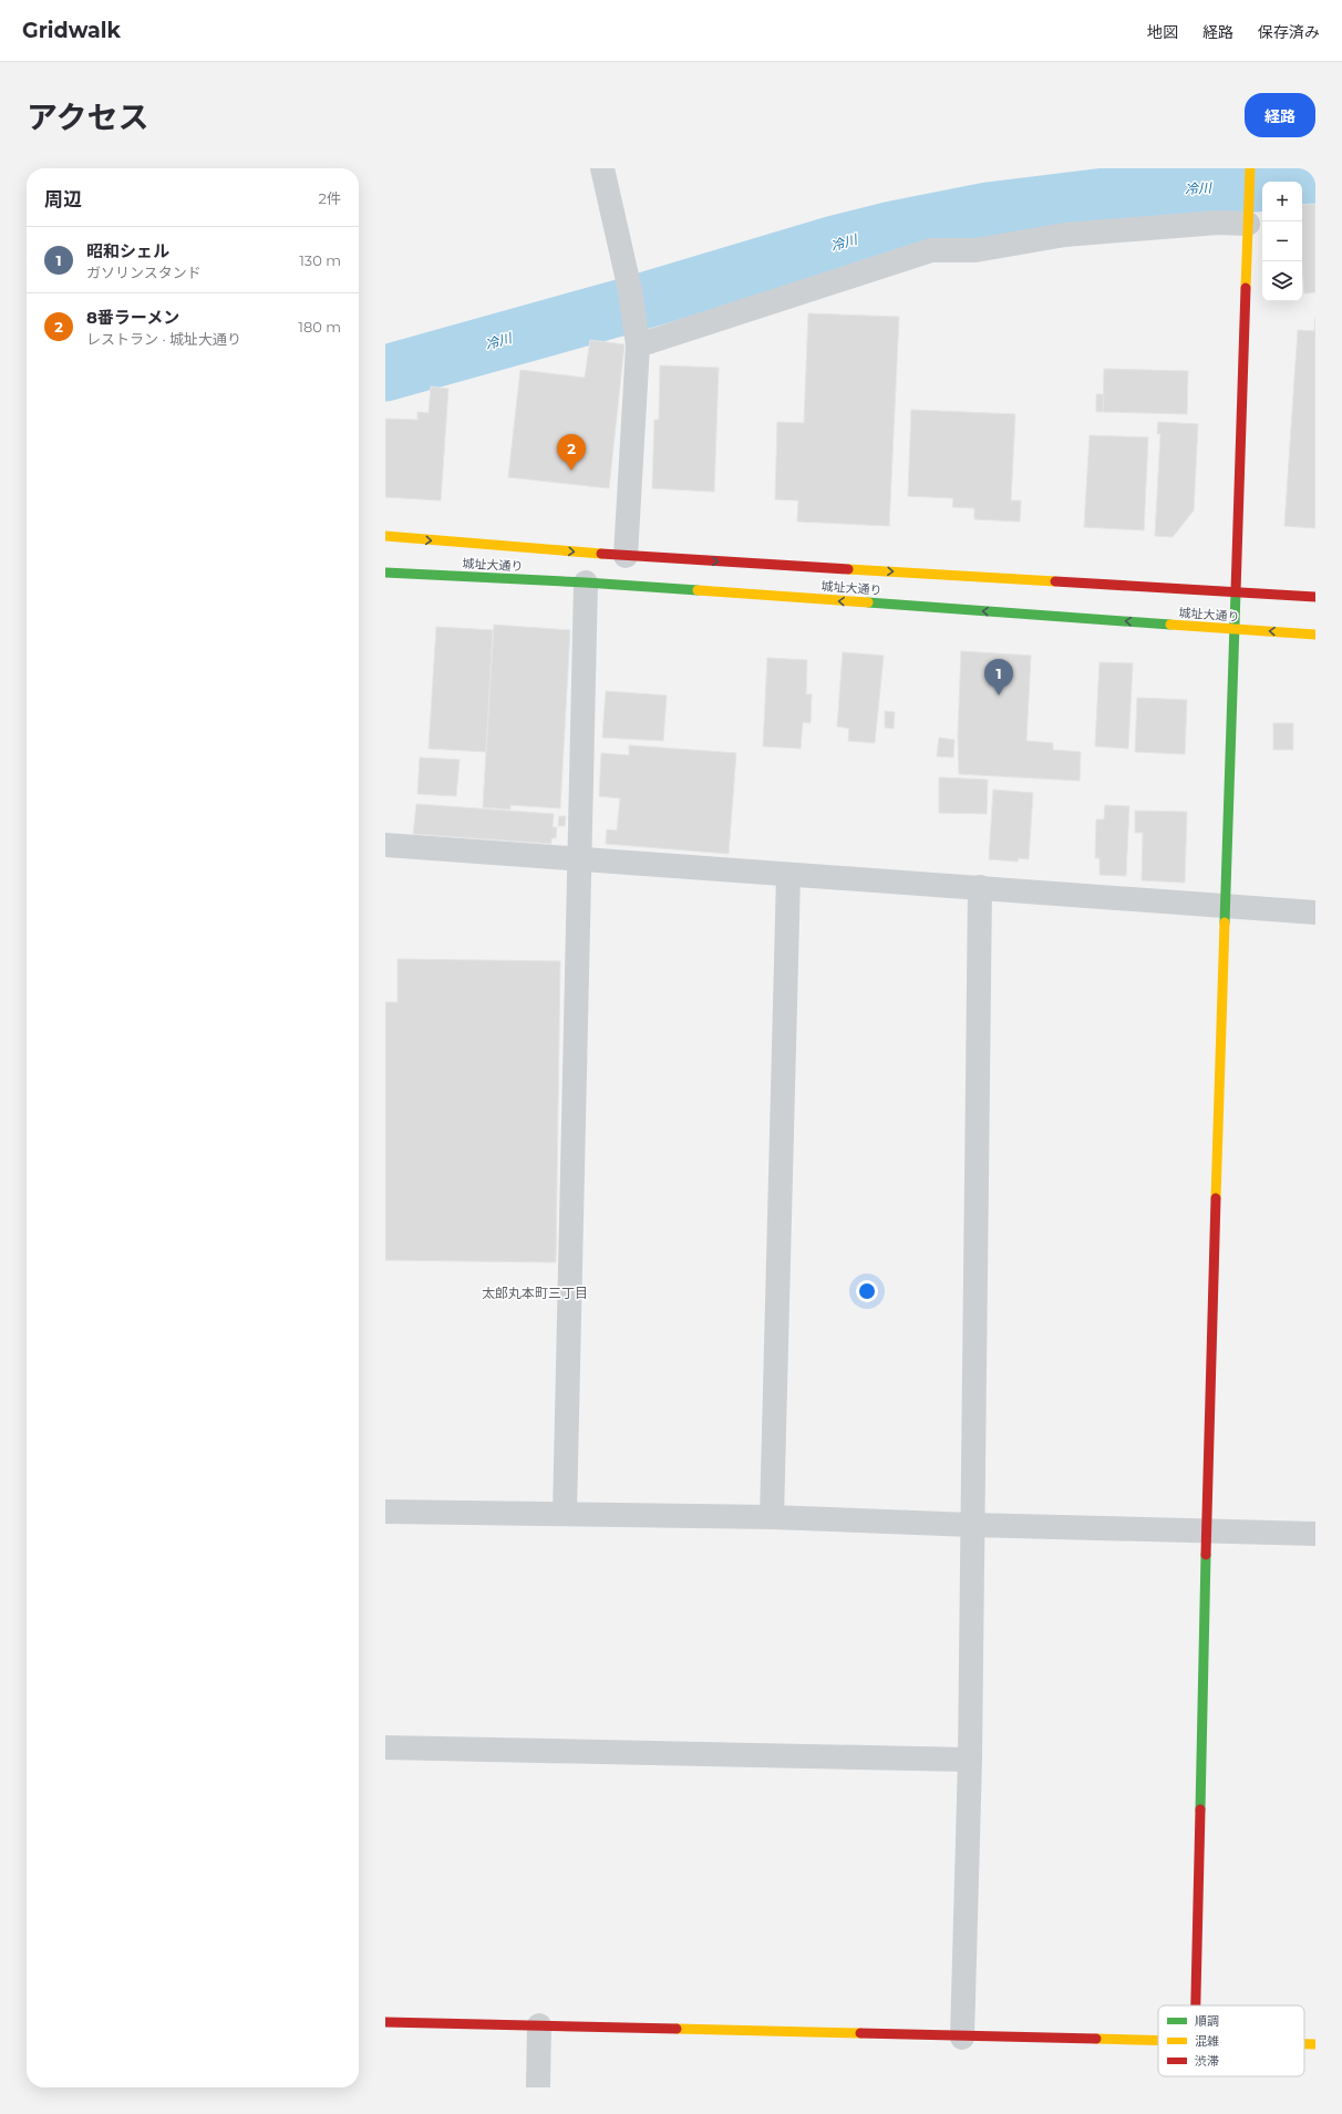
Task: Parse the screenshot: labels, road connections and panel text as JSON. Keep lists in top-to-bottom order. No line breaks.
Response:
{"streets":{"main road":["城址大通り"]},"districts":["太郎丸本町三丁目"],"water":["冷川"],"legend":["順調","混雑","渋滞"],"page":{"header":"Gridwalk","nav":["地図","経路","保存済み"],"title":"アクセス","buttons":"経路","heading":["周辺","2件"],"map_buttons":["+","−"],"list":[{"mark":"1","name":"昭和シェル","note":"ガソリンスタンド","value":"130 m"},{"mark":"2","name":"8番ラーメン","note":"レストラン · 城址大通り","value":"180 m"}],"pins":["2","1"]}}
